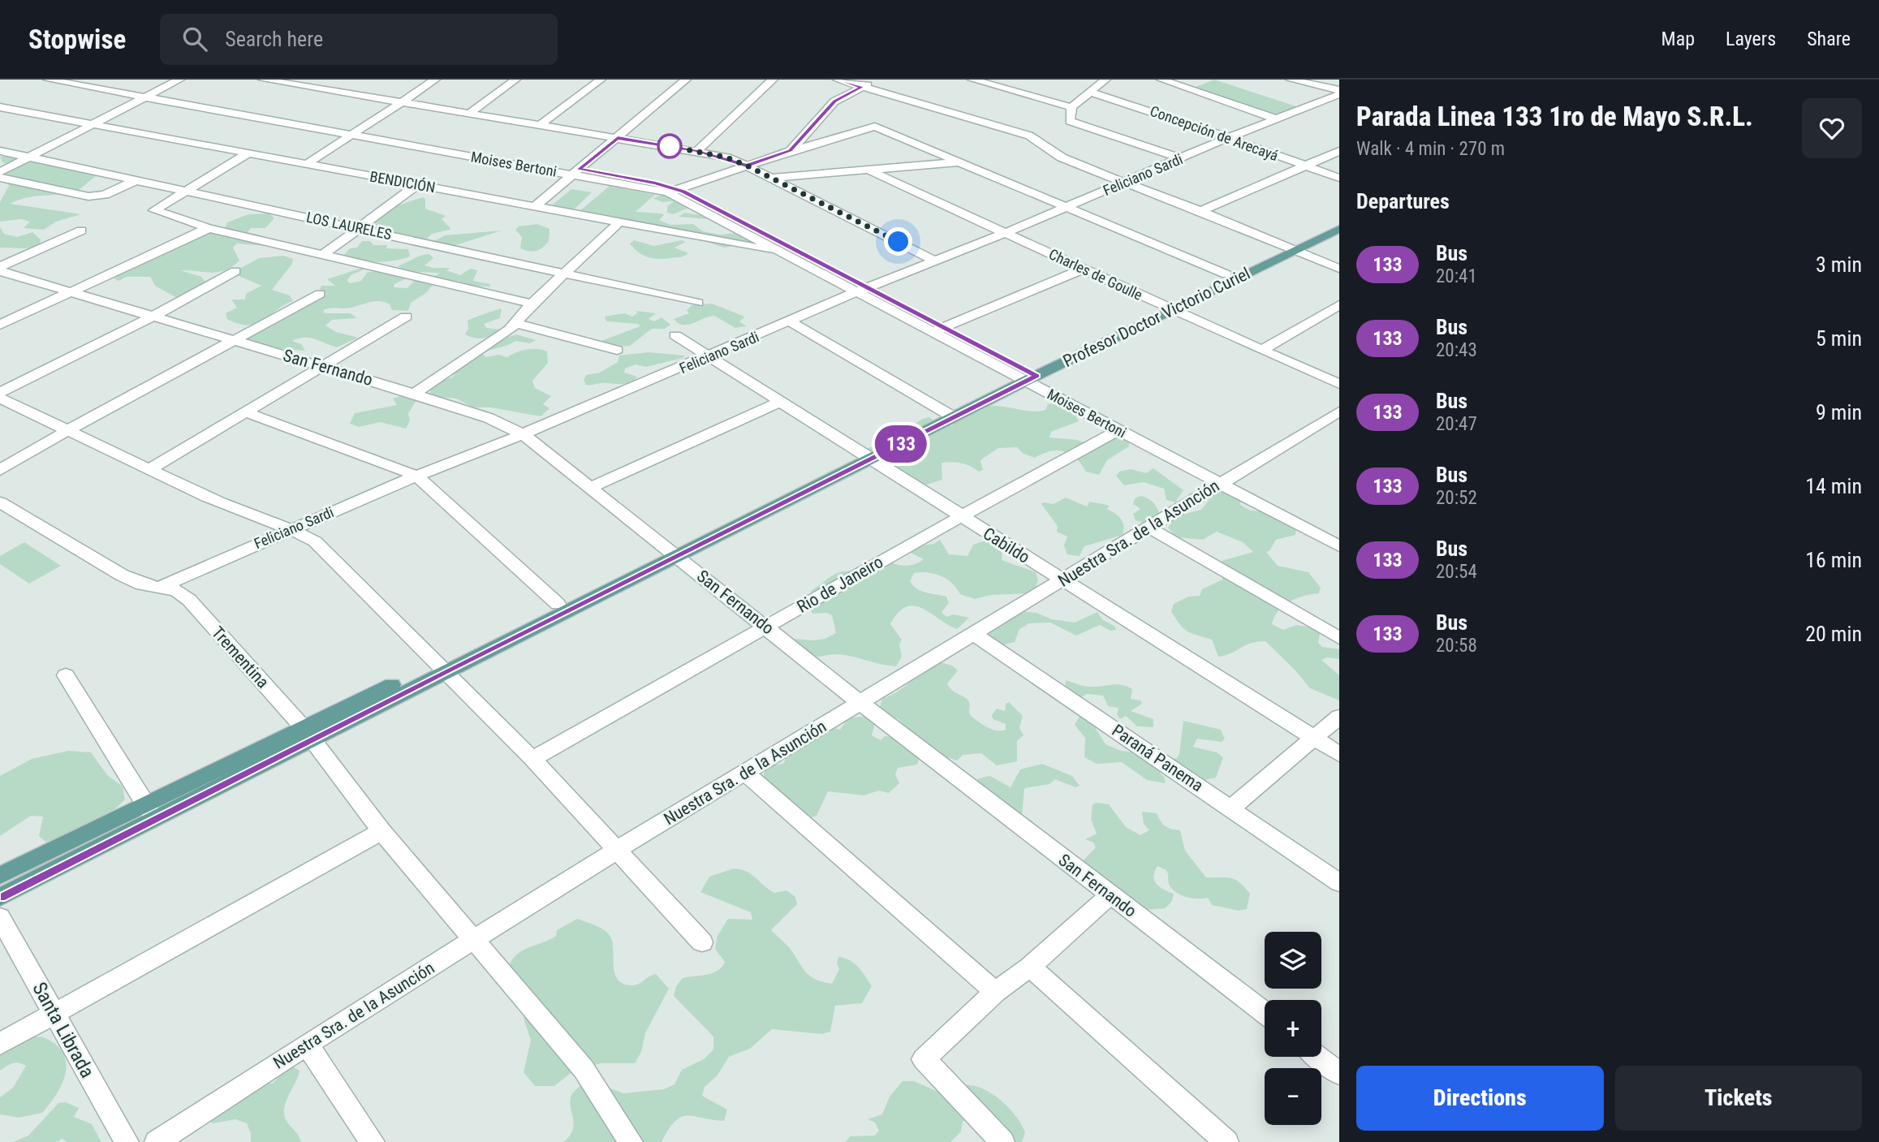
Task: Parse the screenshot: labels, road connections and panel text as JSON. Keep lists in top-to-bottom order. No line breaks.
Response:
{"streets":{"main road":["Profesor Doctor Victorio Curiel"],"street":["Concepción de Arecayá","Moises Bertoni","Feliciano Sardi","BENDICIÓN","LOS LAURELES","Charles de Goulle","San Fernando","Nuestra Sra. de la Asunción","Cabildo","Rio de Janeiro","Trementina","Paraná Panema","Santa Librada"]},"crossings":[["Concepción de Arecayá","Feliciano Sardi"],["Moises Bertoni","Feliciano Sardi"],["Moises Bertoni","BENDICIÓN"],["Moises Bertoni","Profesor Doctor Victorio Curiel"],["Moises Bertoni","Nuestra Sra. de la Asunción"],["Moises Bertoni","Rio de Janeiro"],["Feliciano Sardi","Charles de Goulle"],["Feliciano Sardi","San Fernando"],["Feliciano Sardi","Cabildo"],["Feliciano Sardi","Trementina"],["Charles de Goulle","Profesor Doctor Victorio Curiel"],["Profesor Doctor Victorio Curiel","San Fernando"],["Profesor Doctor Victorio Curiel","Cabildo"],["Profesor Doctor Victorio Curiel","Trementina"],["San Fernando","Nuestra Sra. de la Asunción"],["San Fernando","Rio de Janeiro"],["Nuestra Sra. de la Asunción","Cabildo"],["Nuestra Sra. de la Asunción","Trementina"],["Nuestra Sra. de la Asunción","Paraná Panema"],["Cabildo","Rio de Janeiro"]],"lines":["bus line 133"],"page":{"header":"Stopwise","search":"Search here","nav":["Map","Layers","Share"],"on_map":"133","heading":[["Parada Linea 133 1ro de Mayo S.R.L.","Walk · 4 min · 270 m"],"Departures"],"list":[{"mark":"133","name":"Bus","note":"20:41","value":"3 min"},{"mark":"133","name":"Bus","note":"20:43","value":"5 min"},{"mark":"133","name":"Bus","note":"20:47","value":"9 min"},{"mark":"133","name":"Bus","note":"20:52","value":"14 min"},{"mark":"133","name":"Bus","note":"20:54","value":"16 min"},{"mark":"133","name":"Bus","note":"20:58","value":"20 min"}],"map_buttons":["+","−"],"buttons":["Directions","Tickets"]}}
